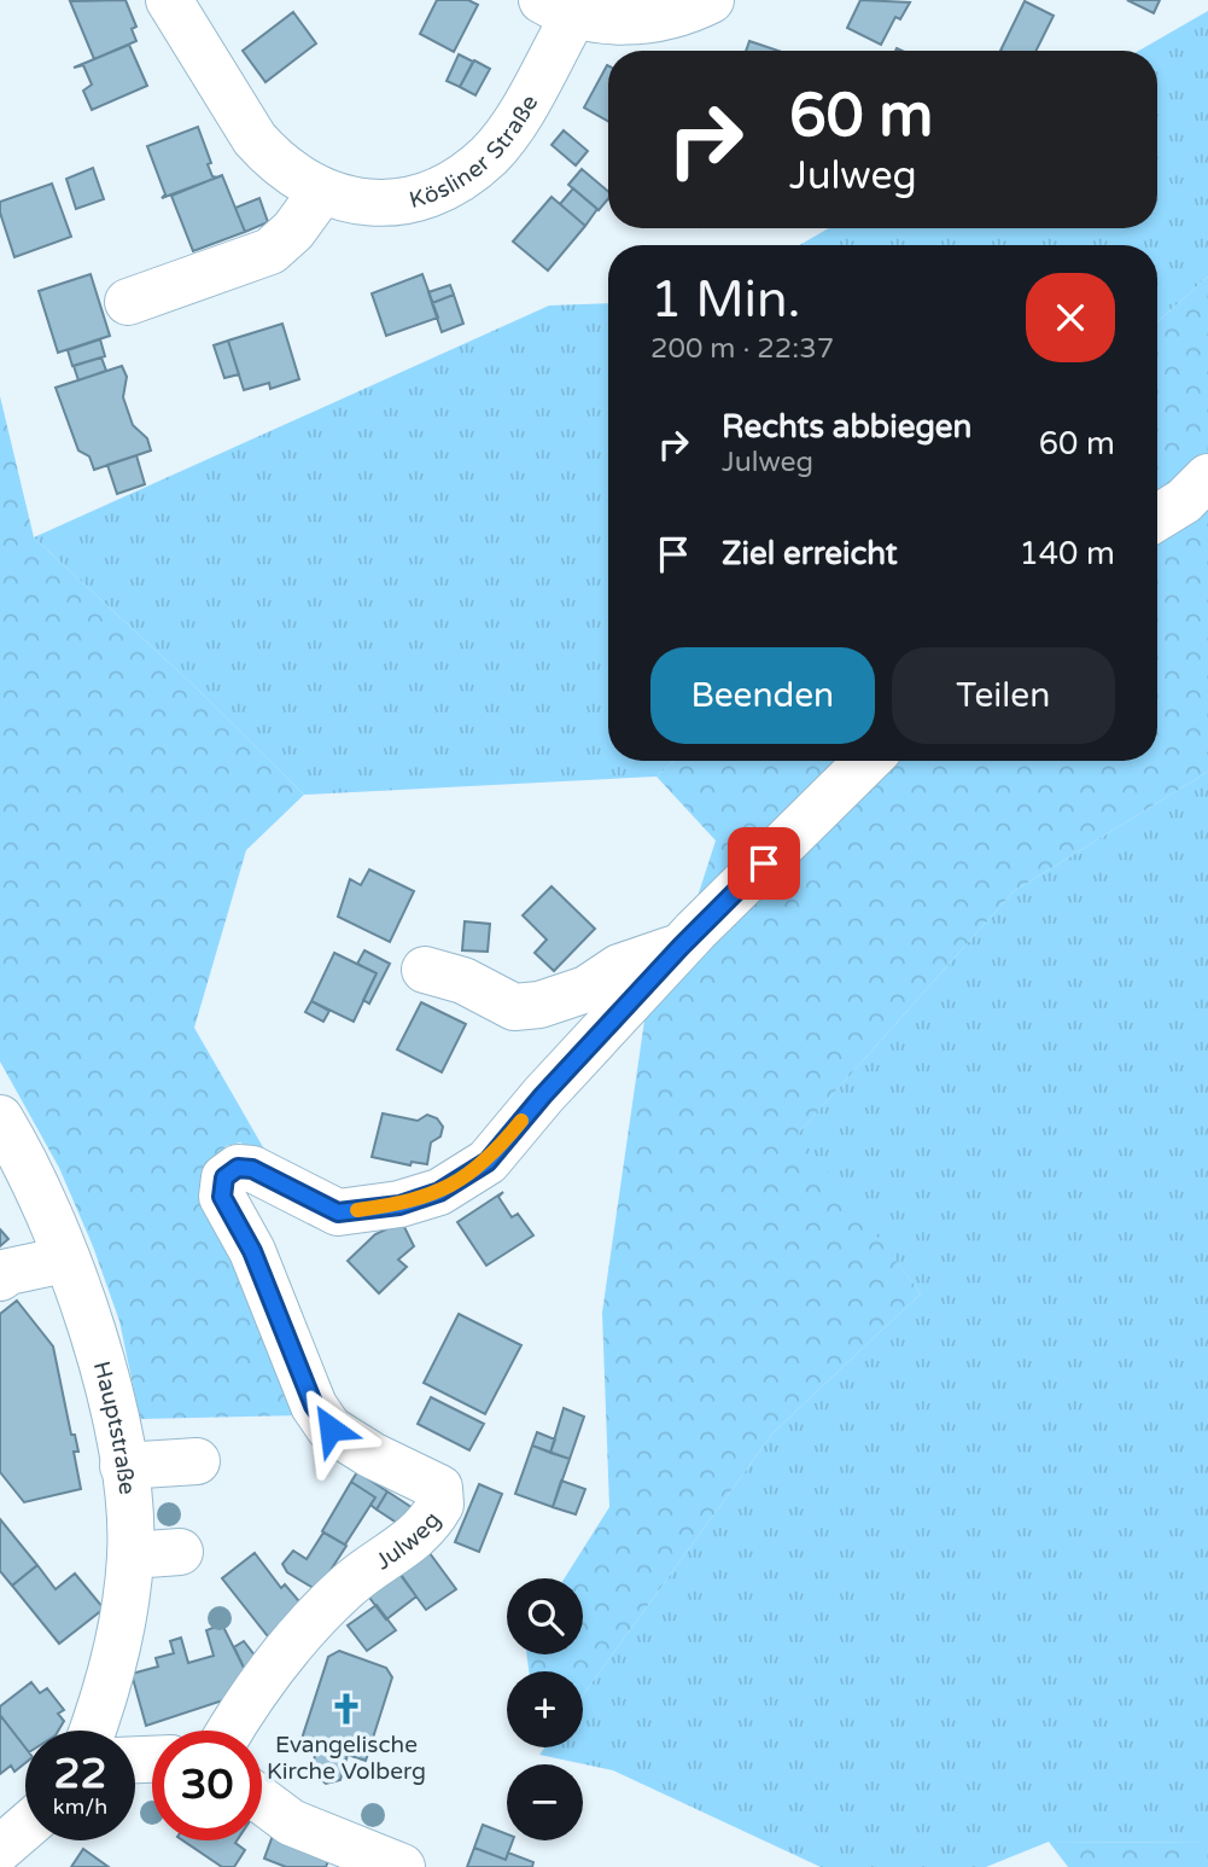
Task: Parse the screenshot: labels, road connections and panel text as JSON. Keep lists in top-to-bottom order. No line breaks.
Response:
{"streets":{"street":["Kösliner Straße","Hauptstraße","Julweg"]},"places":{"church":["Evangelische Kirche Volberg"]},"page":{"turn":["60 m","Julweg"],"heading":["1 Min.","200 m · 22:37"],"list":[{"name":"Rechts abbiegen","note":"Julweg","value":"60 m"},{"name":"Ziel erreicht","value":"140 m"}],"buttons":["Beenden","Teilen"],"map_buttons":["+","−"],"speed":"22 km/h","limit":"30"}}
